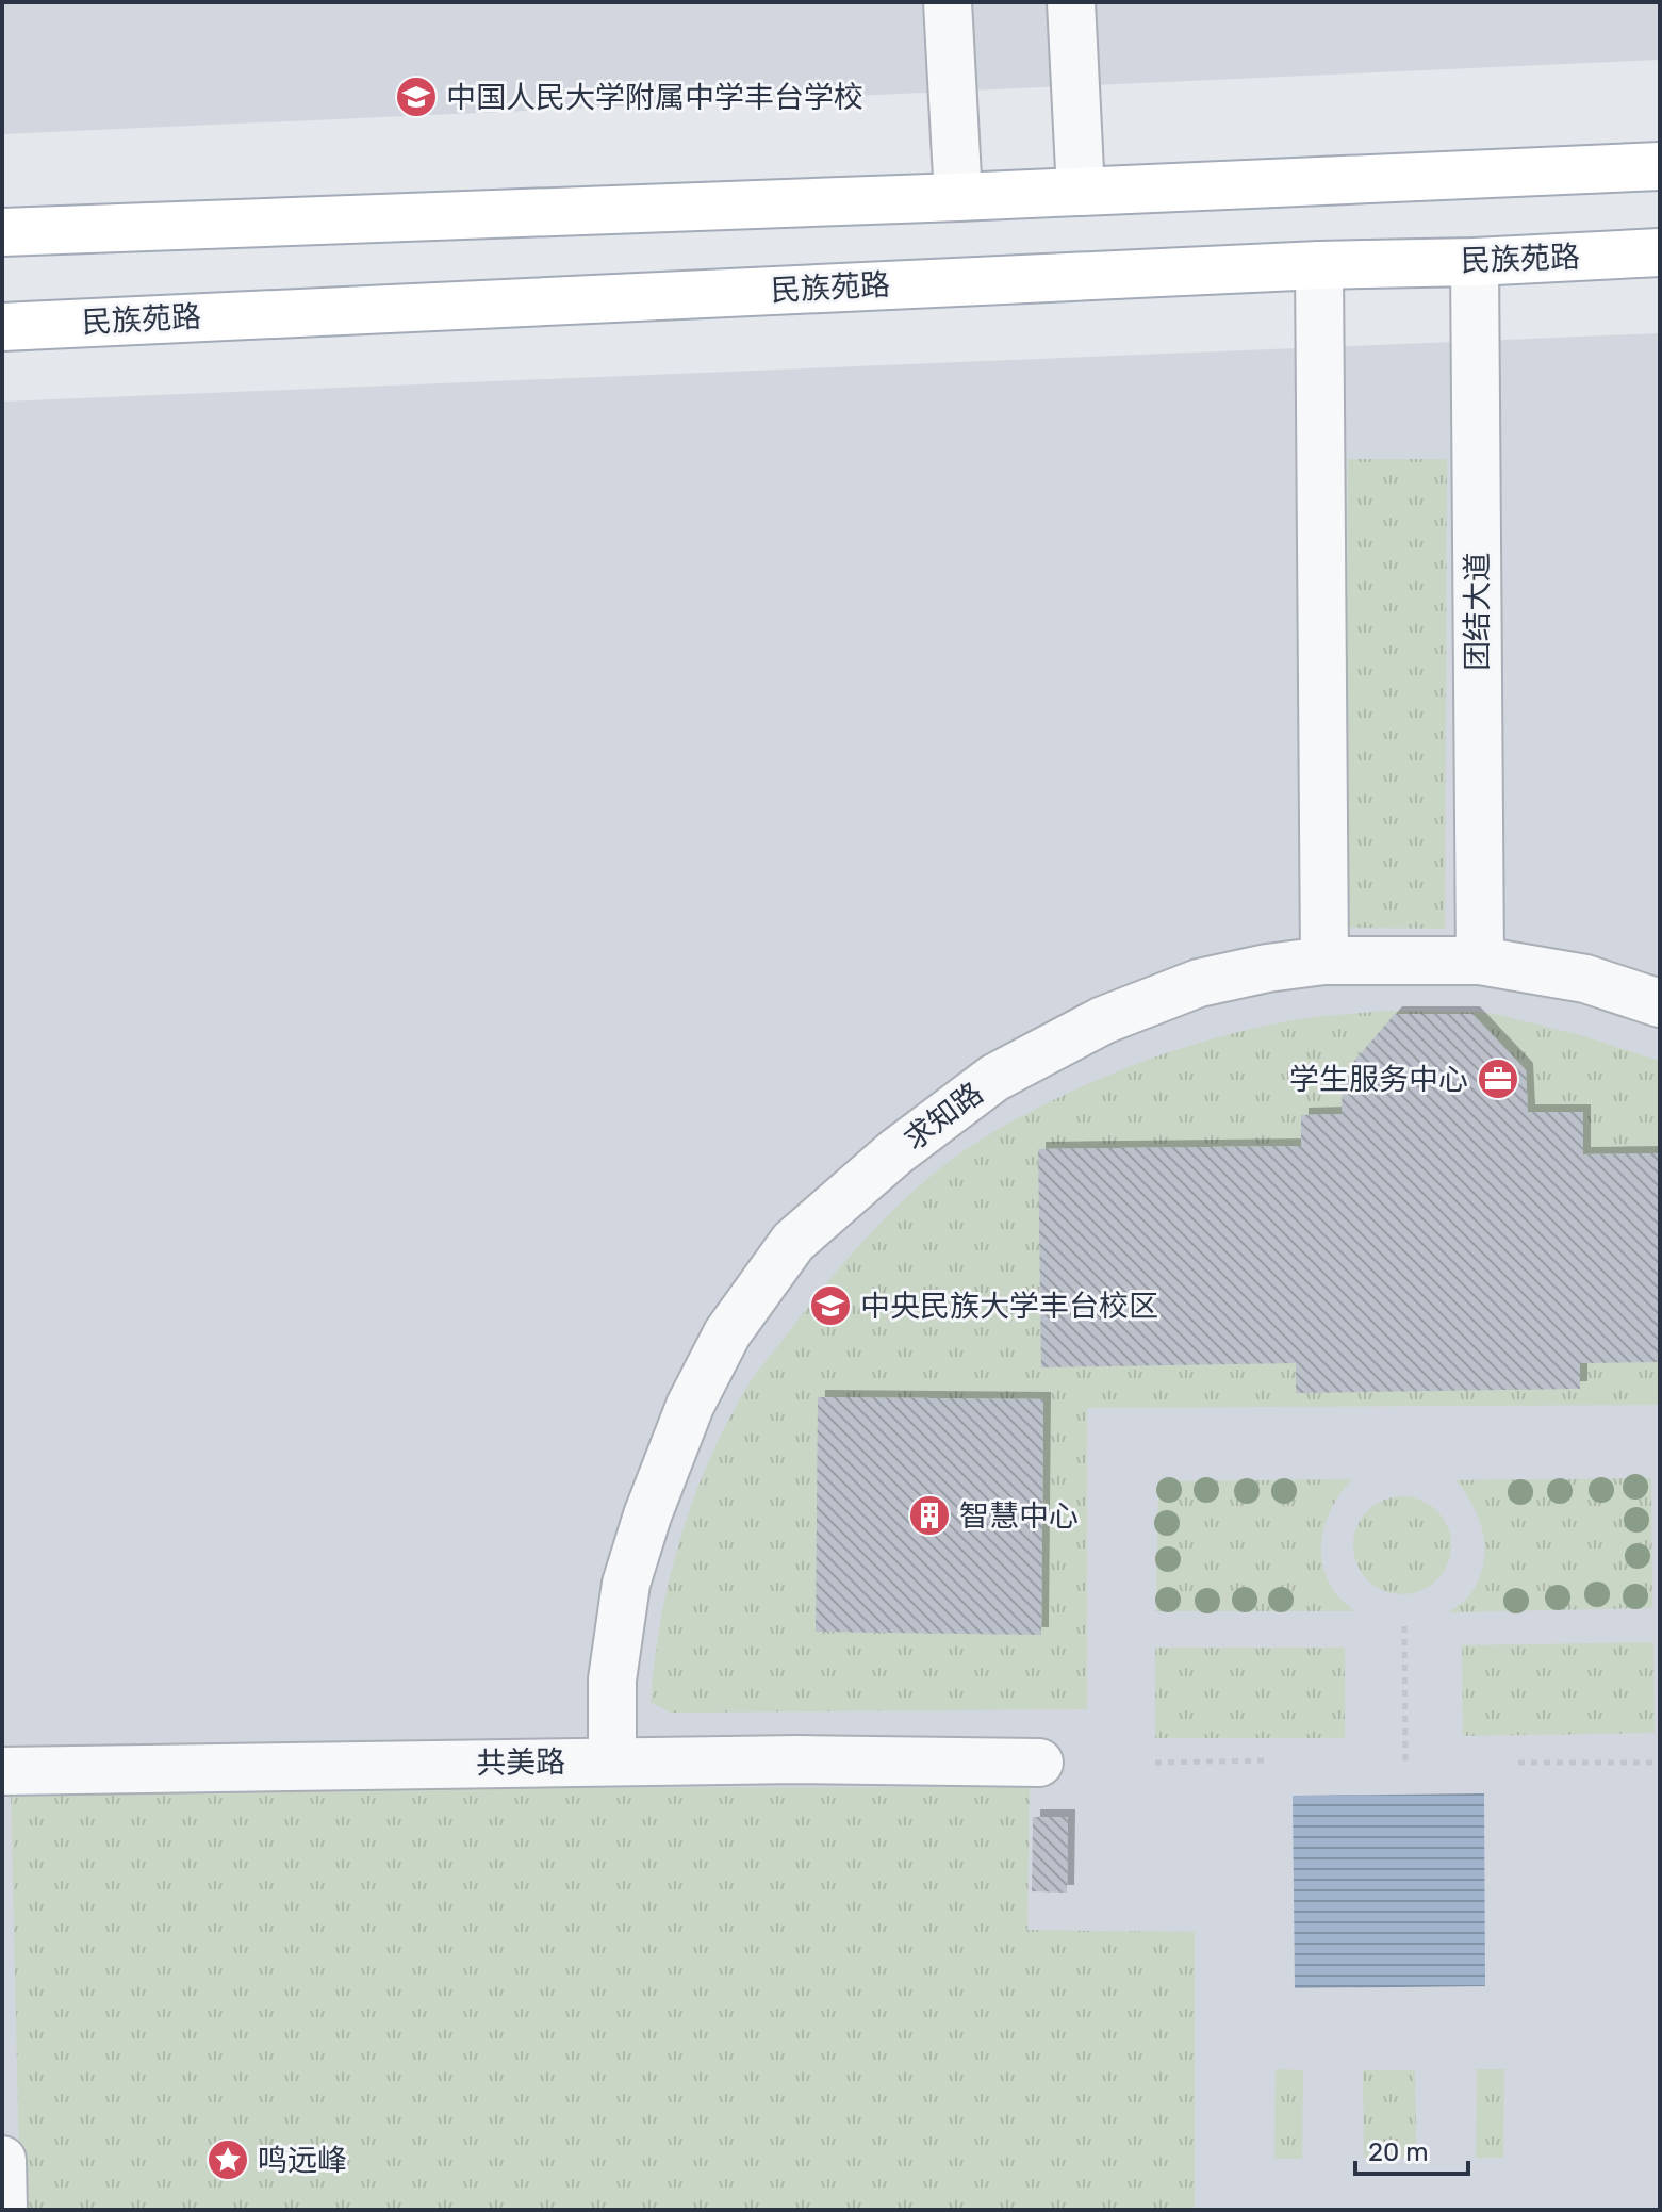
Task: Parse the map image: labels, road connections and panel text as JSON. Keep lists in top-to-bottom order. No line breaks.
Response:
{"streets":{"main road":["民族苑路"],"street":["团结大道","求知路","共美路"]},"crossings":[["民族苑路","团结大道"],["团结大道","求知路"],["求知路","共美路"]],"places":{"school or university":["中国人民大学附属中学丰台学校","中央民族大学丰台校区"],"office":["学生服务中心"],"building":["智慧中心"],"place":["鸣远峰"]},"scale_bar":"20 m"}
